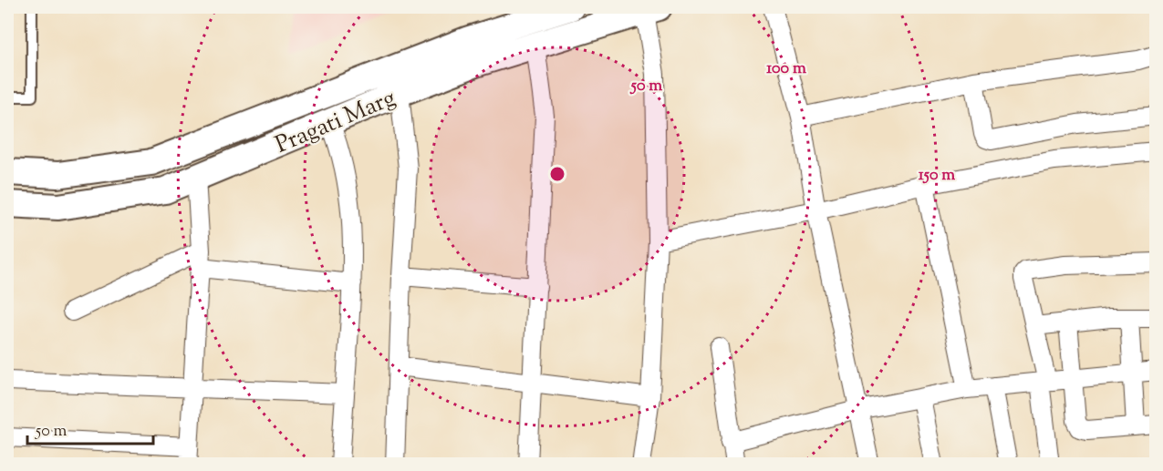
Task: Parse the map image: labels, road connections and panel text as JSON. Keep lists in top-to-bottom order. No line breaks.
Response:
{"streets":{"main road":["Pragati Marg"]},"scale_bar":"50 m","rings":["100 m","50 m","150 m"]}
